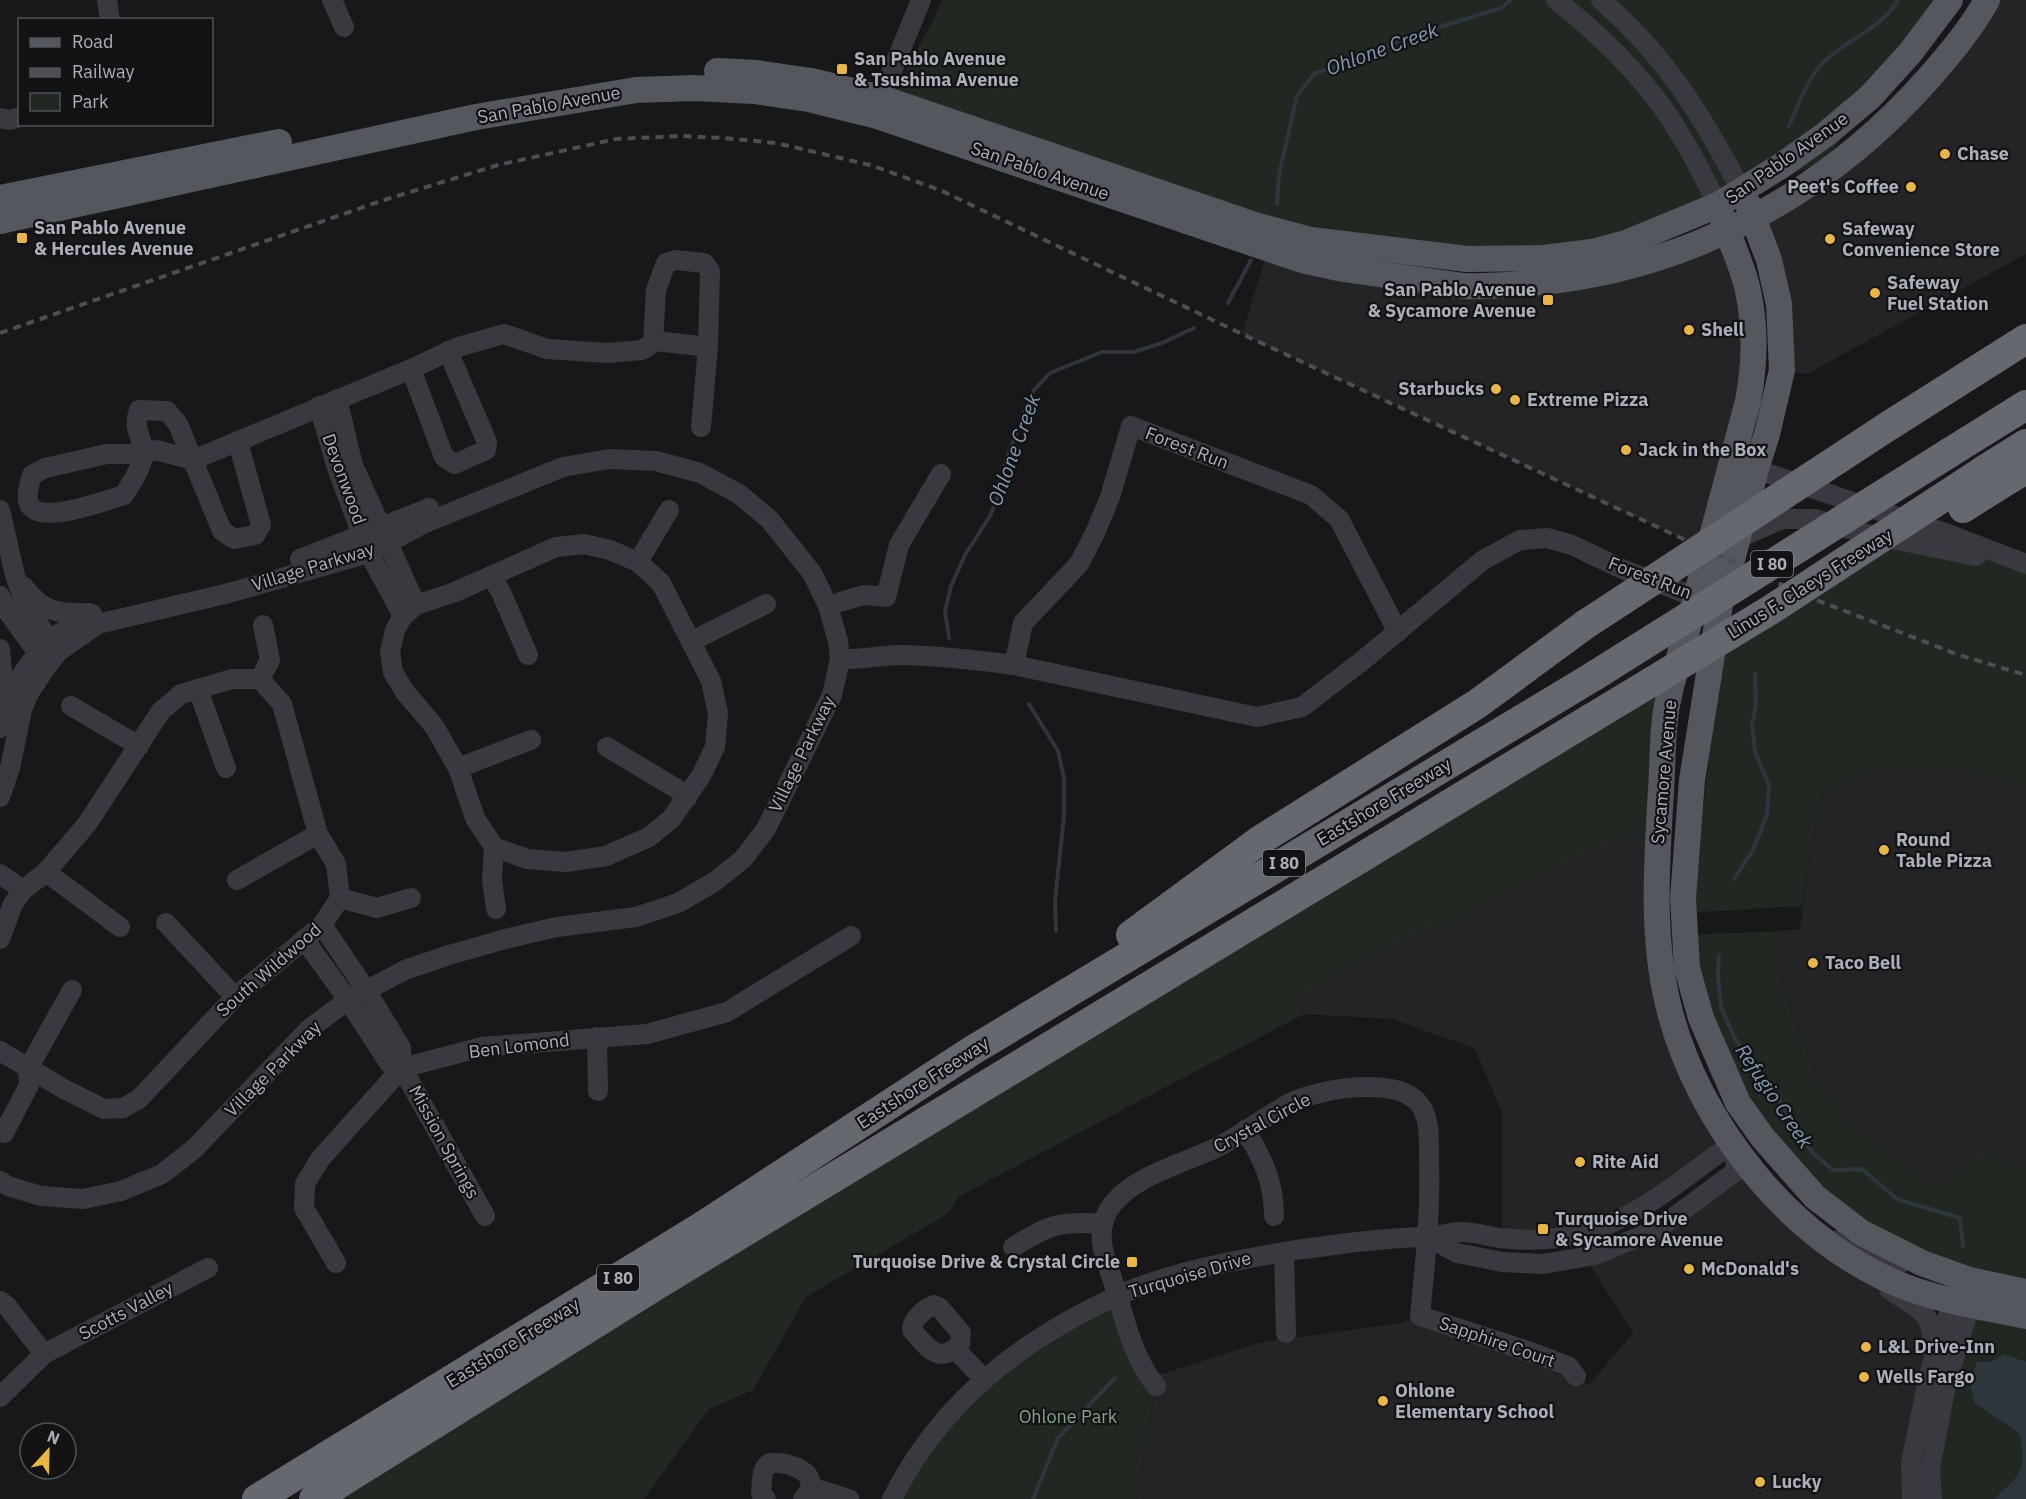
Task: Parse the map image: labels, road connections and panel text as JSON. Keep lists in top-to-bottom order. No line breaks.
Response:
{"streets":{"highway":["I 80","Linus F. Claeys Freeway","Eastshore Freeway"],"main road":["San Pablo Avenue","Sycamore Avenue"],"street":["Forest Run","Devonwood","Village Parkway","South Wildwood","Ben Lomond","Crystal Circle","Mission Springs","Turquoise Drive","Scotts Valley","Sapphire Court"]},"crossings":[["San Pablo Avenue","Sycamore Avenue"],["Forest Run","Village Parkway"],["Forest Run","Sycamore Avenue"],["Devonwood","Village Parkway"],["Village Parkway","Mission Springs"],["Linus F. Claeys Freeway","Eastshore Freeway"],["Sycamore Avenue","Turquoise Drive"],["South Wildwood","Mission Springs"],["Ben Lomond","Mission Springs"],["Crystal Circle","Turquoise Drive"],["Crystal Circle","Sapphire Court"],["Turquoise Drive","Sapphire Court"]],"water":["Ohlone Creek","Refugio Creek"],"parks":["Ohlone Park"],"places":{"transit":["San Pablo Avenue & Tsushima Avenue","San Pablo Avenue & Hercules Avenue","San Pablo Avenue & Sycamore Avenue","Turquoise Drive & Sycamore Avenue","Turquoise Drive & Crystal Circle"],"other":["Chase","Peet's Coffee","Safeway Convenience Store","Safeway Fuel Station","Shell","Starbucks","Extreme Pizza","Jack in the Box","Round Table Pizza","Taco Bell","Rite Aid","McDonald's","L&L Drive-Inn","Wells Fargo","Ohlone Elementary School","Lucky"]},"legend":["Road","Railway","Park"],"north":"top"}
